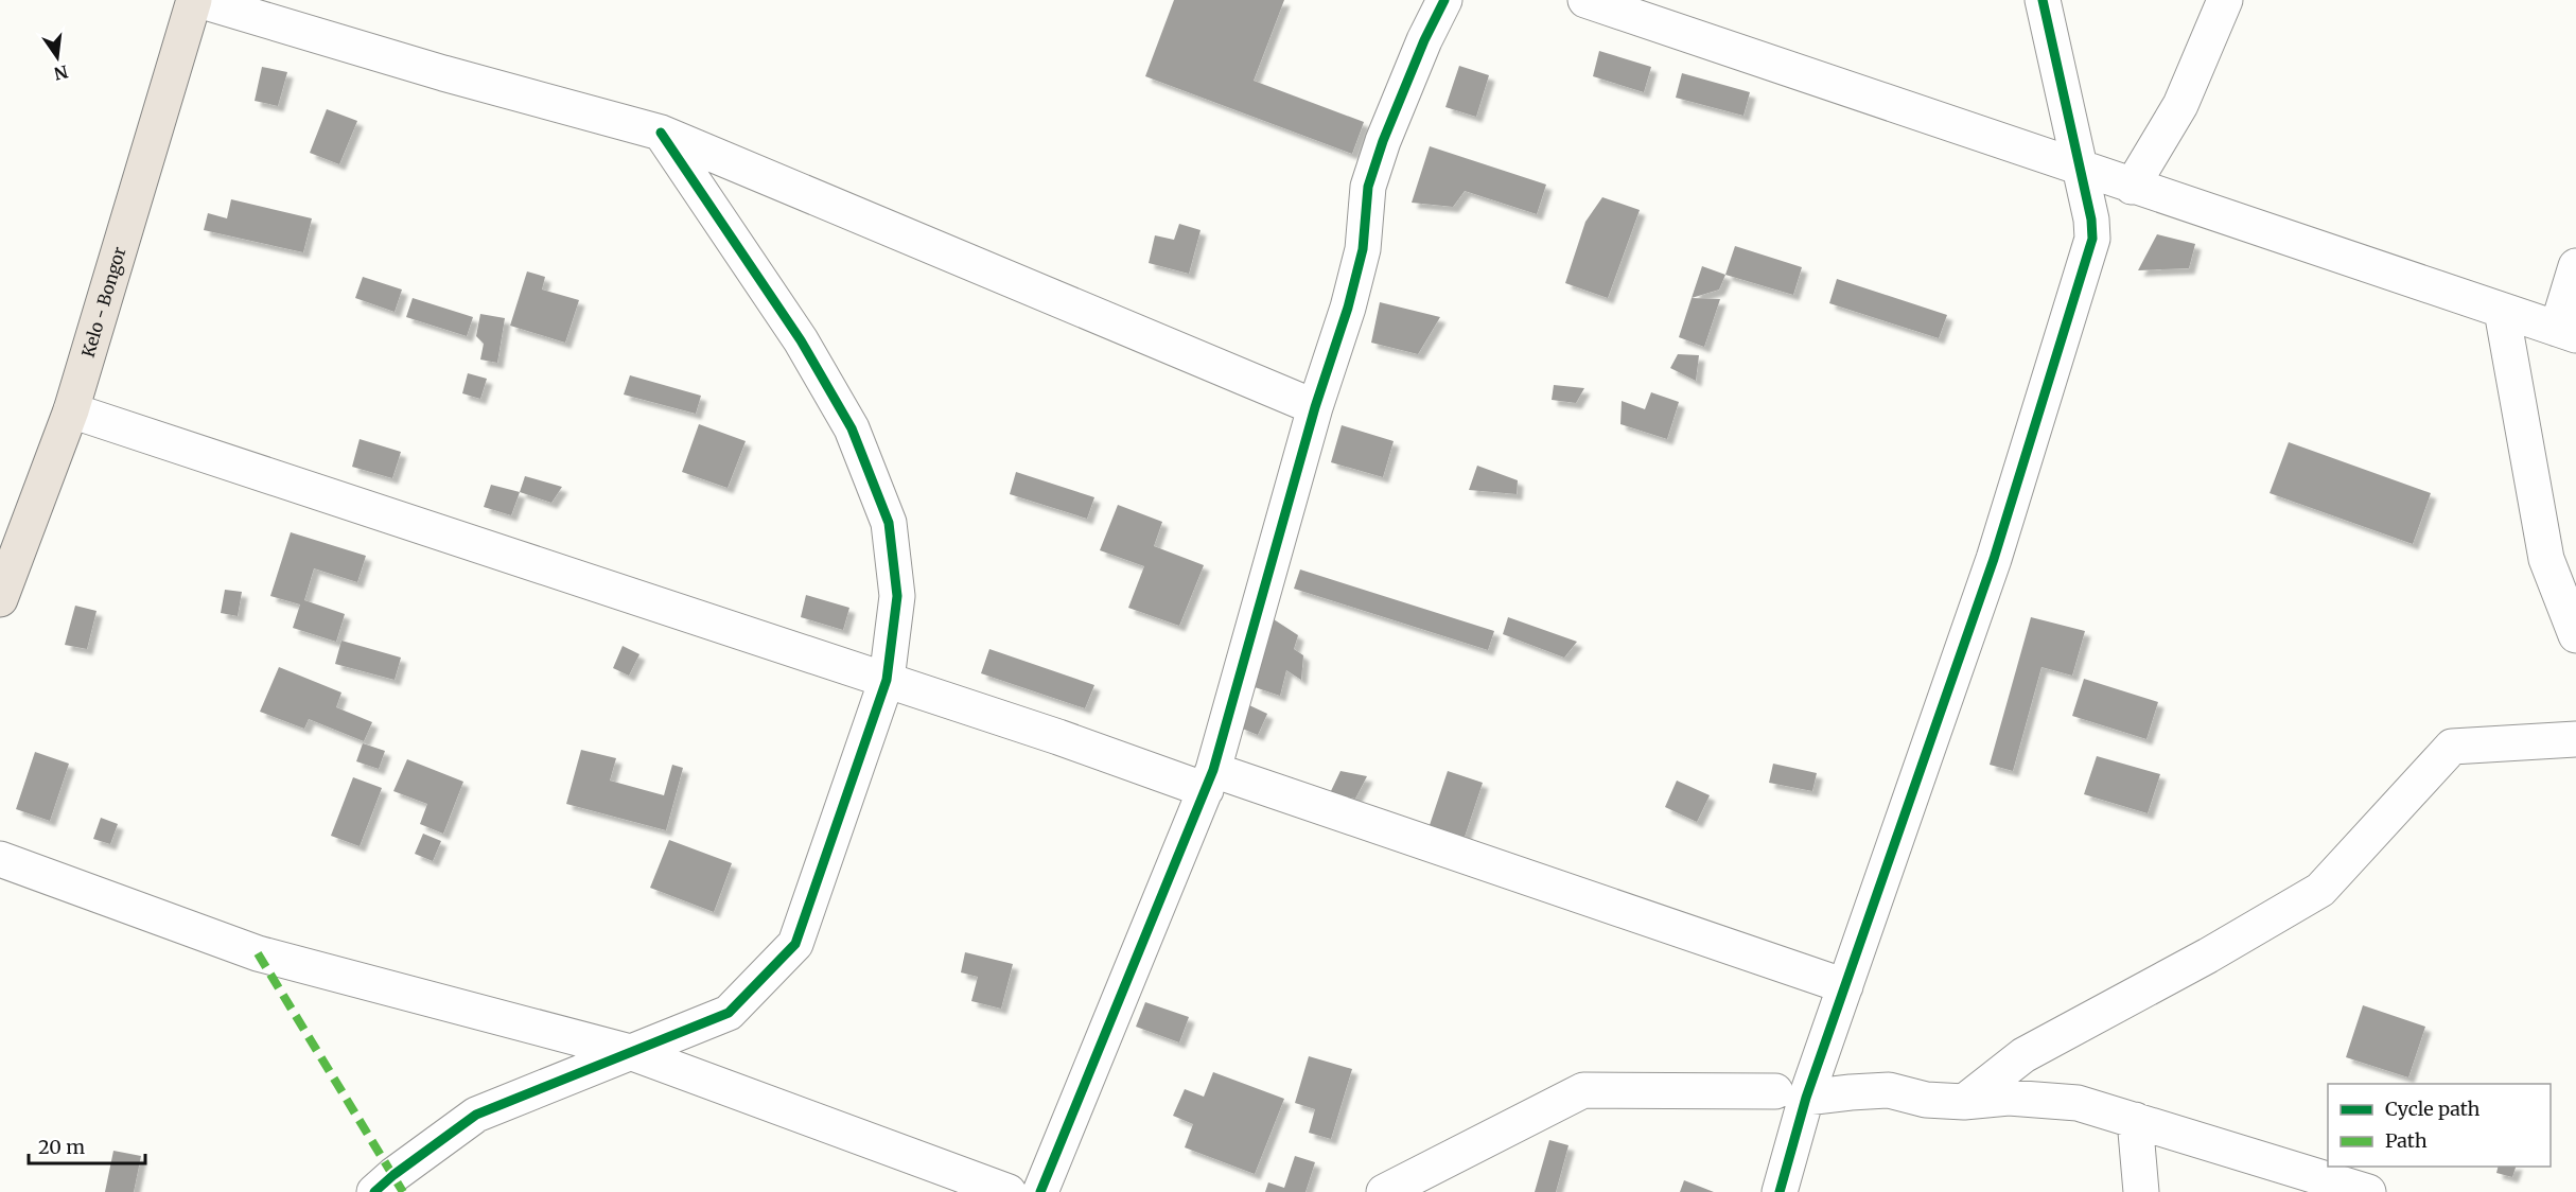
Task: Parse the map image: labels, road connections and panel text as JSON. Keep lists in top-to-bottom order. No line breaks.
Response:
{"streets":{"highway":["Kelo - Bongor"]},"legend":["Cycle path","Path"],"scale_bar":"20 m","north":"bottom"}
